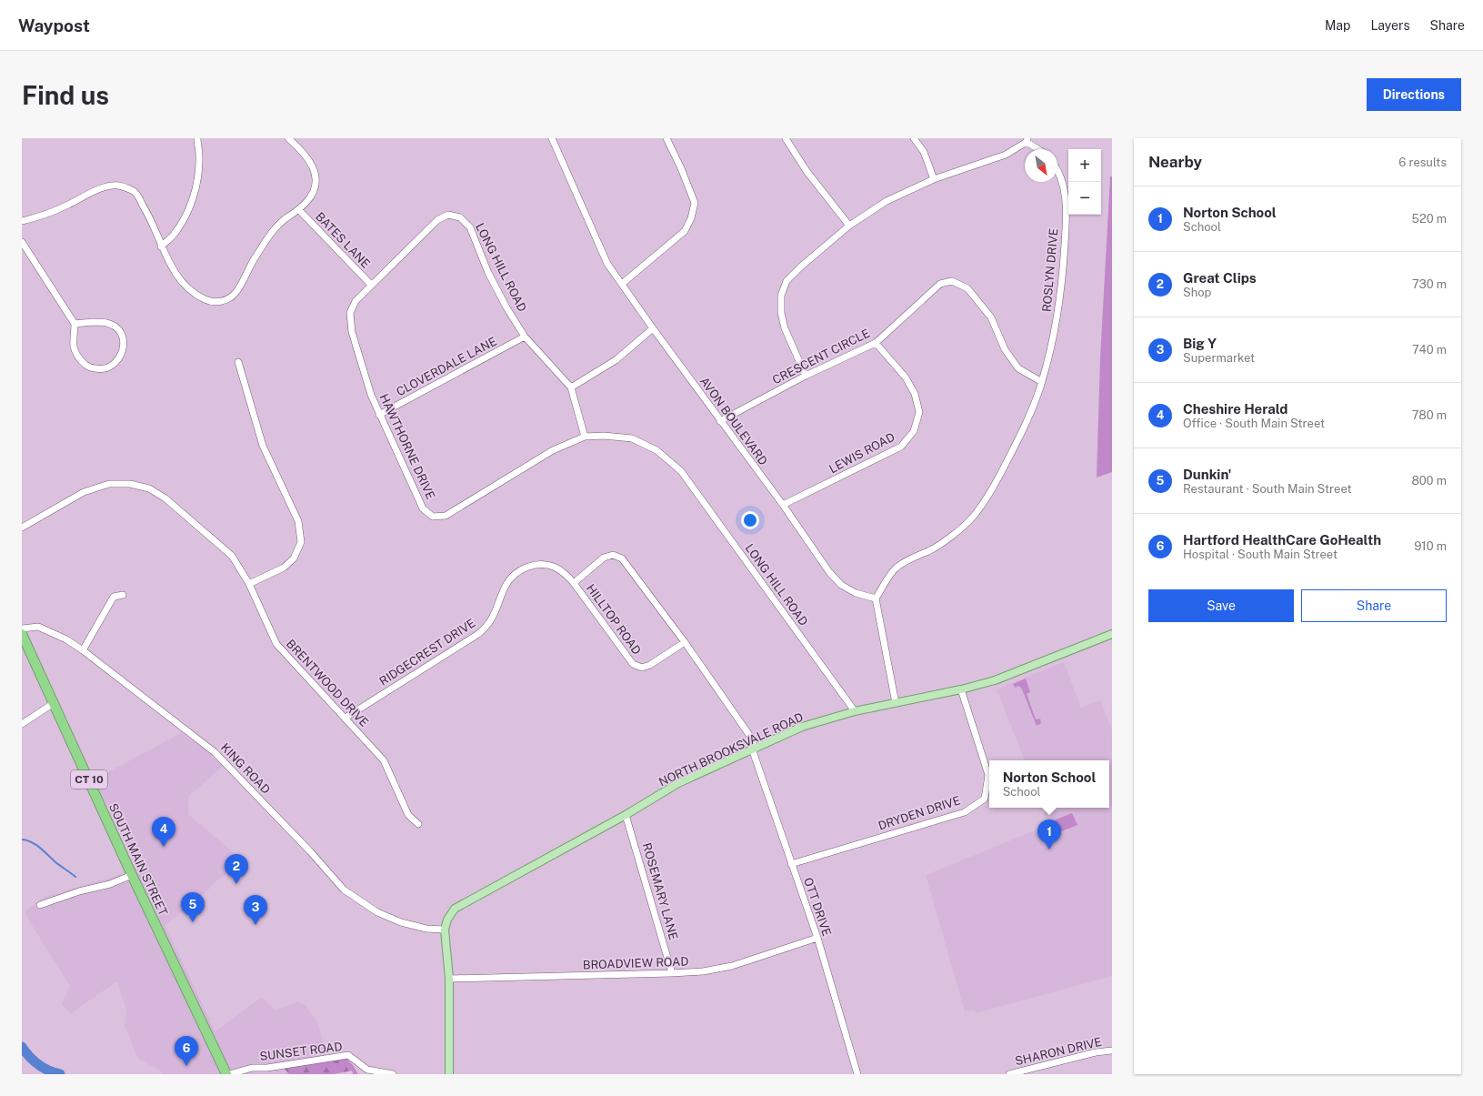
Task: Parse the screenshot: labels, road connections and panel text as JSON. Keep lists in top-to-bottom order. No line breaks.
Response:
{"streets":{"highway":["CT 10","SOUTH MAIN STREET"],"main road":["NORTH BROOKSVALE ROAD"],"street":["BATES LANE","LONG HILL ROAD","ROSLYN DRIVE","CRESCENT CIRCLE","CLOVERDALE LANE","AVON BOULEVARD","HAWTHORNE DRIVE","LEWIS ROAD","HILLTOP ROAD","RIDGECREST DRIVE","BRENTWOOD DRIVE","KING ROAD","DRYDEN DRIVE","ROSEMARY LANE","OTT DRIVE","BROADVIEW ROAD","SUNSET ROAD","SHARON DRIVE"]},"crossings":[["BATES LANE","LONG HILL ROAD"],["BATES LANE","HAWTHORNE DRIVE"],["LONG HILL ROAD","CLOVERDALE LANE"],["LONG HILL ROAD","HAWTHORNE DRIVE"],["LONG HILL ROAD","NORTH BROOKSVALE ROAD"],["ROSLYN DRIVE","CRESCENT CIRCLE"],["CRESCENT CIRCLE","AVON BOULEVARD"],["CRESCENT CIRCLE","LEWIS ROAD"],["CLOVERDALE LANE","HAWTHORNE DRIVE"],["AVON BOULEVARD","LEWIS ROAD"],["HILLTOP ROAD","RIDGECREST DRIVE"],["HILLTOP ROAD","NORTH BROOKSVALE ROAD"],["HILLTOP ROAD","OTT DRIVE"],["RIDGECREST DRIVE","BRENTWOOD DRIVE"],["NORTH BROOKSVALE ROAD","KING ROAD"],["NORTH BROOKSVALE ROAD","DRYDEN DRIVE"],["NORTH BROOKSVALE ROAD","ROSEMARY LANE"],["NORTH BROOKSVALE ROAD","OTT DRIVE"],["NORTH BROOKSVALE ROAD","BROADVIEW ROAD"],["DRYDEN DRIVE","OTT DRIVE"],["ROSEMARY LANE","BROADVIEW ROAD"],["OTT DRIVE","BROADVIEW ROAD"]],"north":"bottom right","page":{"header":"Waypost","nav":["Map","Layers","Share"],"buttons":["Directions",["Save","Share"]],"title":"Find us","heading":["Nearby","6 results"],"map_buttons":["+","−"],"list":[{"mark":"1","name":"Norton School","note":"School","value":"520 m"},{"mark":"2","name":"Great Clips","note":"Shop","value":"730 m"},{"mark":"3","name":"Big Y","note":"Supermarket","value":"740 m"},{"mark":"4","name":"Cheshire Herald","note":"Office · South Main Street","value":"780 m"},{"mark":"5","name":"Dunkin'","note":"Restaurant · South Main Street","value":"800 m"},{"mark":"6","name":"Hartford HealthCare GoHealth","note":"Hospital · South Main Street","value":"910 m"}],"popup":["Norton School","School"],"pins":["4","1","2","5","3","6"]}}
